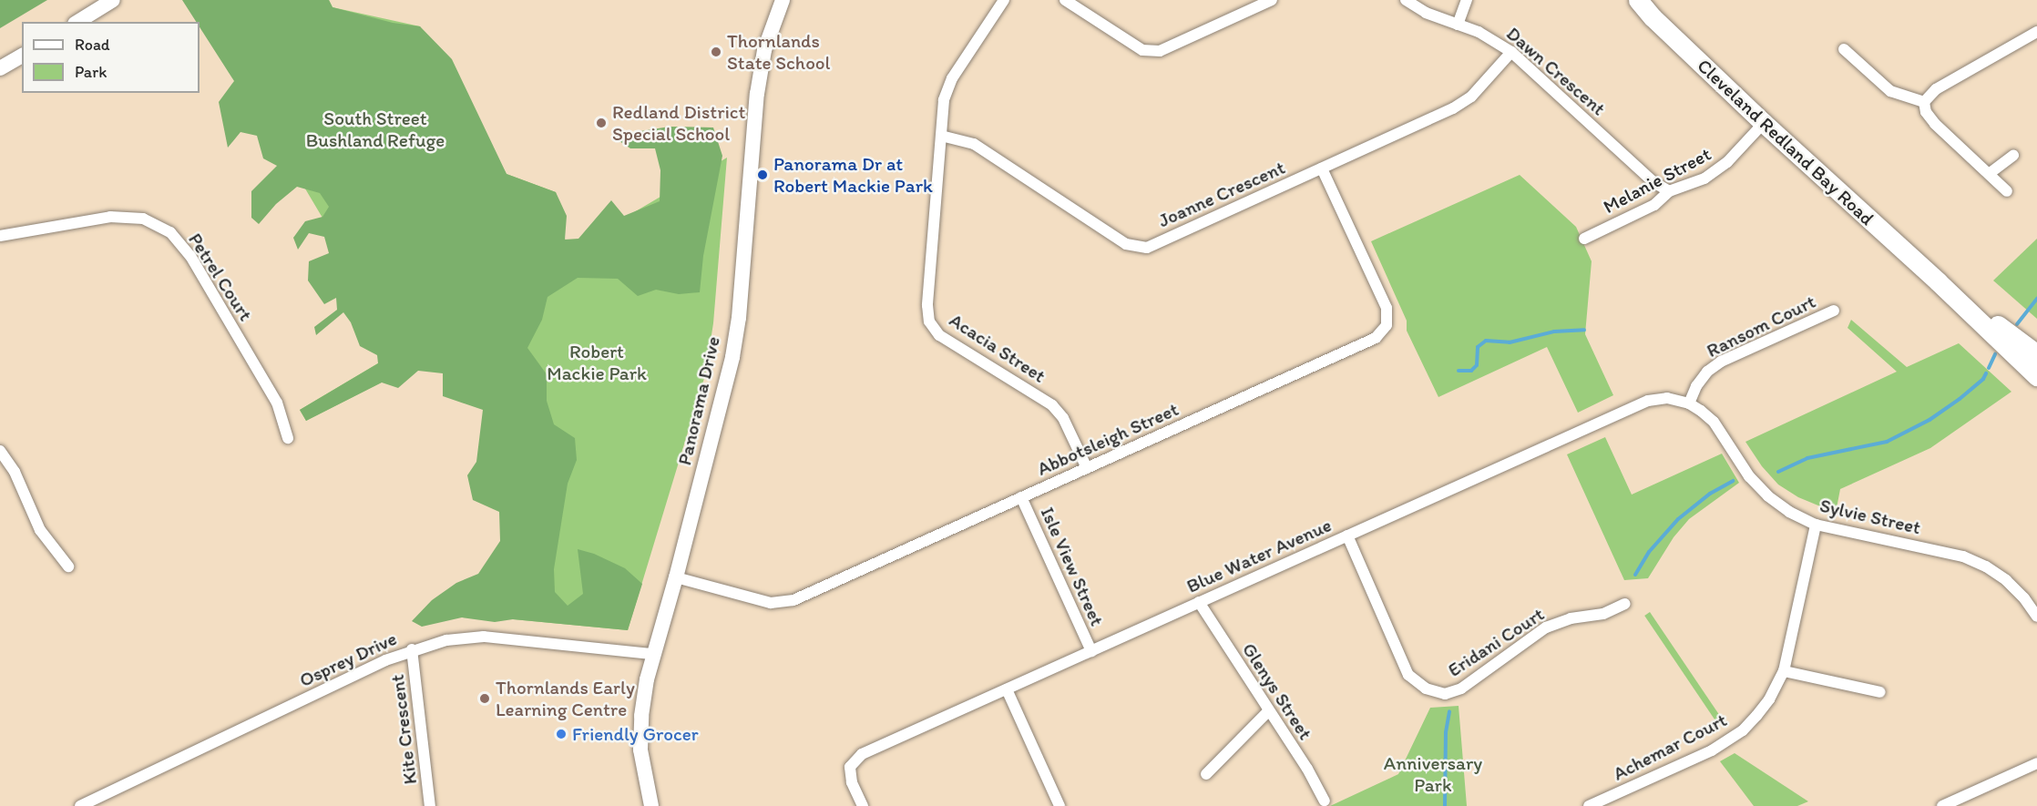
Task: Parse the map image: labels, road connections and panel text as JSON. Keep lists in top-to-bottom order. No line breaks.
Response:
{"streets":{"highway":["Cleveland Redland Bay Road"],"street":["Dawn Crescent","Melanie Street","Joanne Crescent","Petrel Court","Ransom Court","Acacia Street","Panorama Drive","Abbotsleigh Street","Sylvie Street","Blue Water Avenue","Isle View Street","Eridani Court","Osprey Drive","Glenys Street","Kite Crescent","Achemar Court"]},"crossings":[["Dawn Crescent","Melanie Street"],["Dawn Crescent","Joanne Crescent"],["Cleveland Redland Bay Road","Melanie Street"],["Joanne Crescent","Acacia Street"],["Joanne Crescent","Abbotsleigh Street"],["Ransom Court","Sylvie Street"],["Ransom Court","Blue Water Avenue"],["Acacia Street","Abbotsleigh Street"],["Panorama Drive","Abbotsleigh Street"],["Panorama Drive","Osprey Drive"],["Abbotsleigh Street","Isle View Street"],["Sylvie Street","Blue Water Avenue"],["Sylvie Street","Achemar Court"],["Blue Water Avenue","Isle View Street"],["Blue Water Avenue","Eridani Court"],["Blue Water Avenue","Glenys Street"],["Osprey Drive","Kite Crescent"]],"parks":["South Street Bushland Refuge","Robert Mackie Park","Anniversary Park"],"places":["Thornlands State School","Redland District Special School","Panorama Dr at Robert Mackie Park","Thornlands Early Learning Centre","Friendly Grocer"],"legend":["Road","Park"]}
